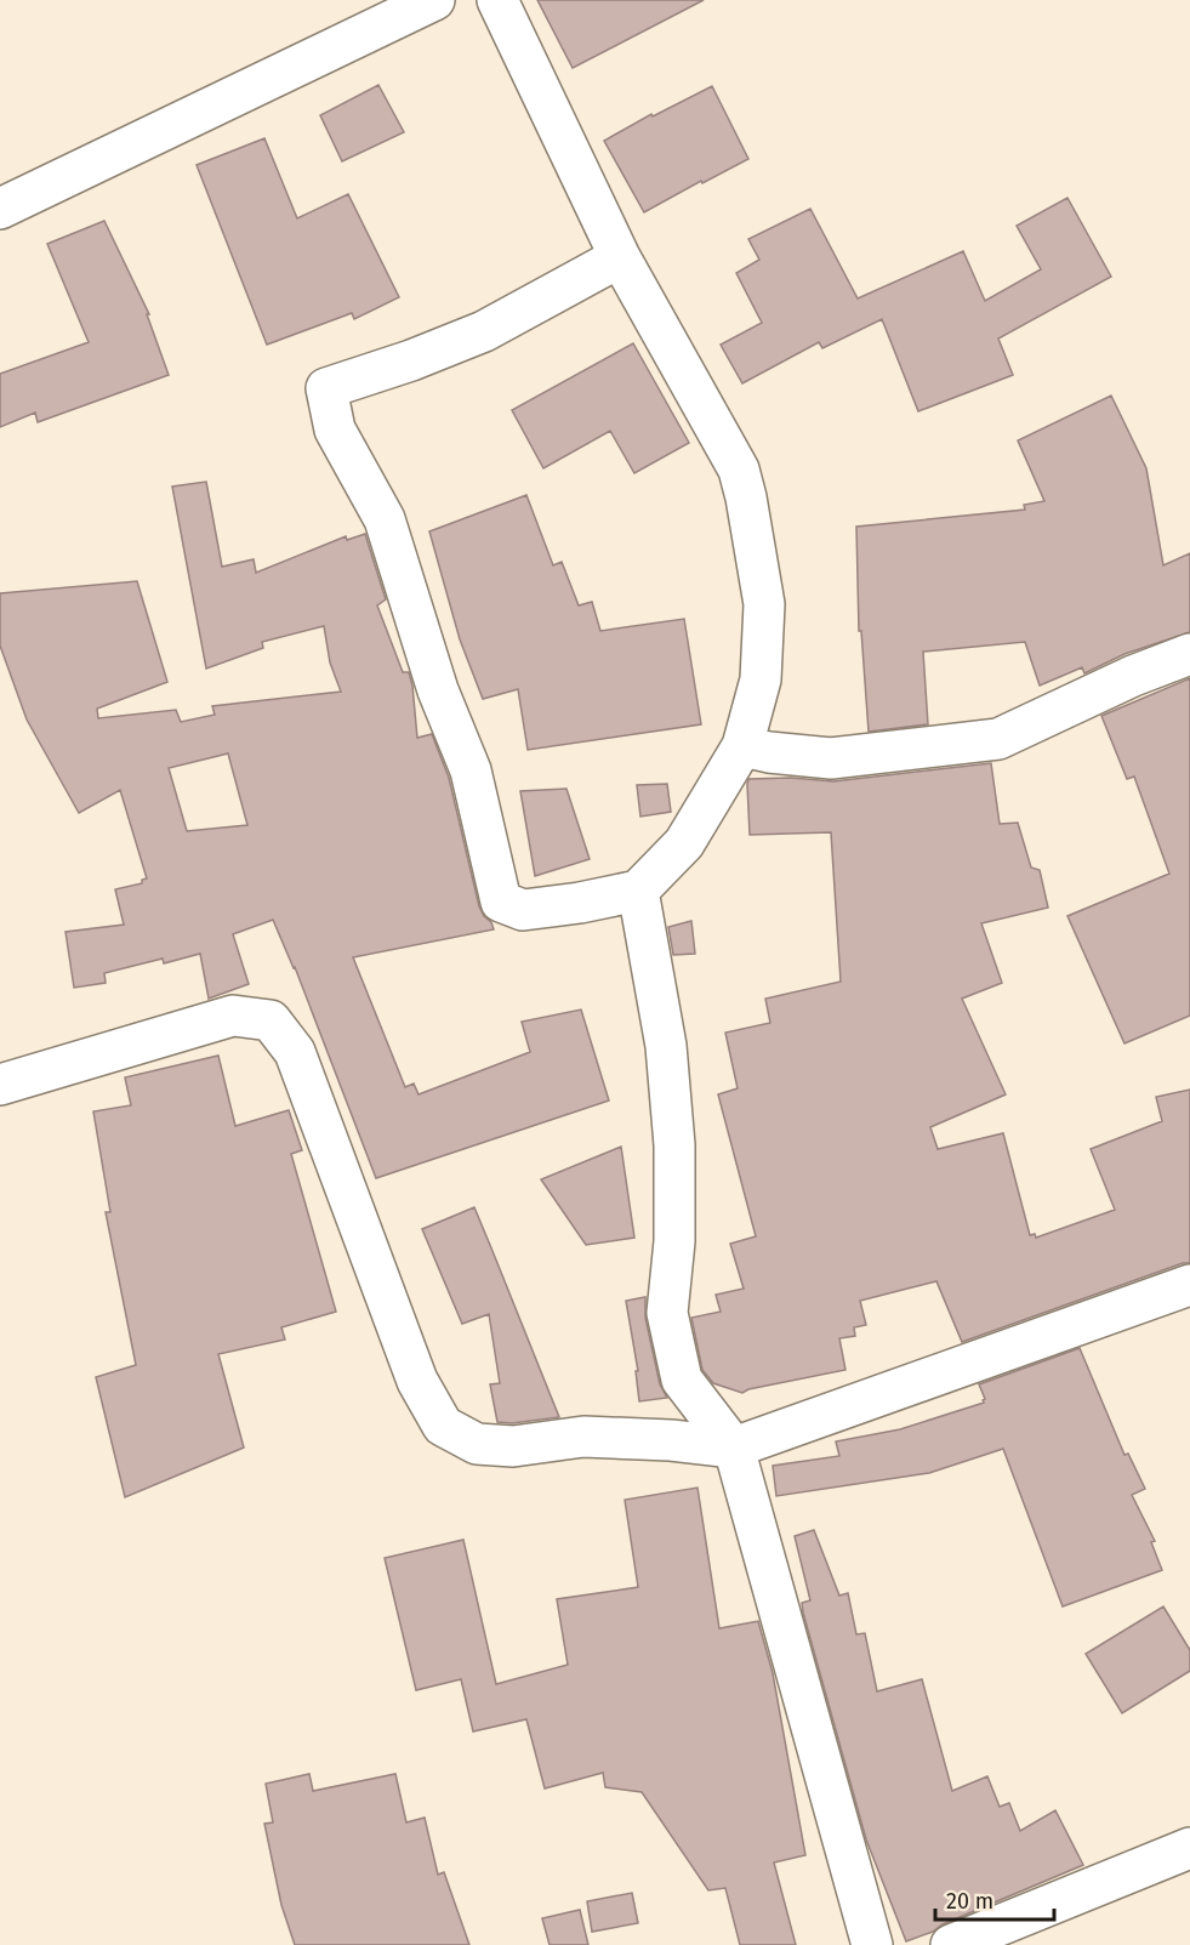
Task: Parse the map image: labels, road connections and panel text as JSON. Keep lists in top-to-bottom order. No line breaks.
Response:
{"scale_bar":"20 m"}
